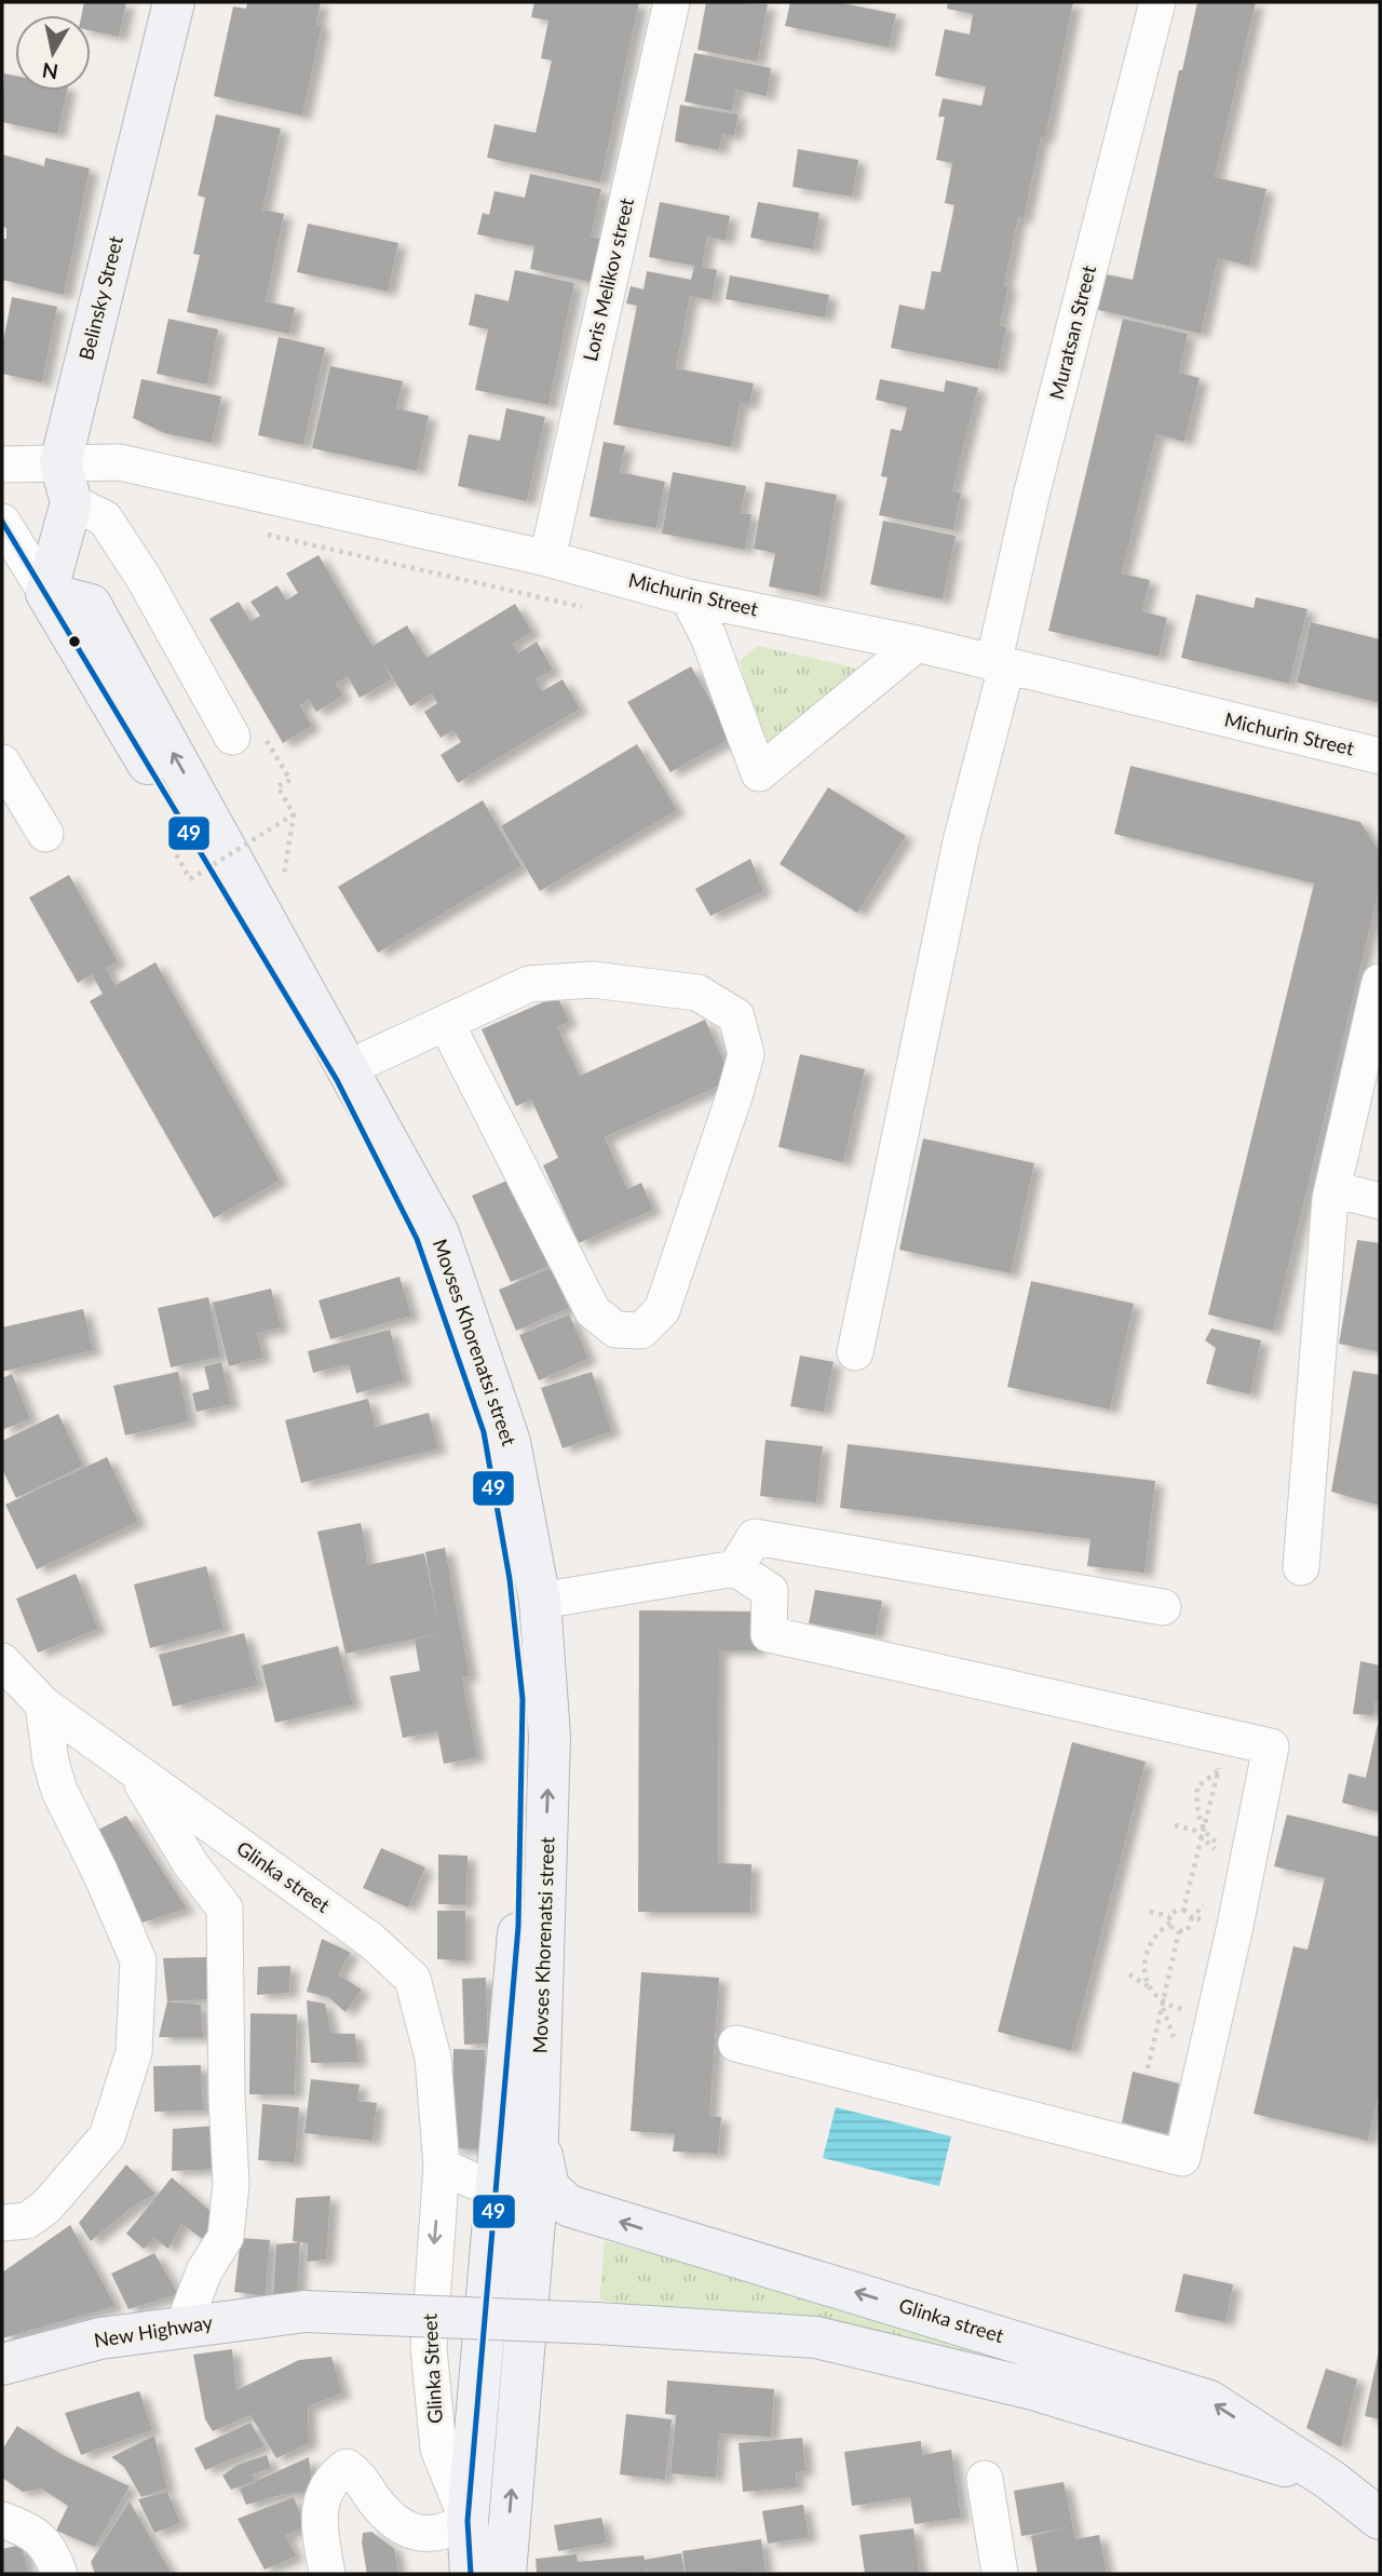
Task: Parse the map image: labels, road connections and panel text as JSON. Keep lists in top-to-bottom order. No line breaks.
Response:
{"streets":{"main road":["Belinsky Street","Movses Khorenatsi street","Glinka street","New Highway"],"street":["Loris Melikov street","Muratsan Street","Michurin Street","Glinka Street"]},"crossings":[["Loris Melikov street","Michurin Street"],["Belinsky Street","Michurin Street"],["Belinsky Street","Movses Khorenatsi street"],["Muratsan Street","Michurin Street"],["Movses Khorenatsi street","Glinka street"],["Movses Khorenatsi street","Glinka Street"],["Glinka street","New Highway"],["Glinka street","Glinka Street"]],"one_way":["Glinka street"],"lines":["transit line 49"],"north":"bottom"}
